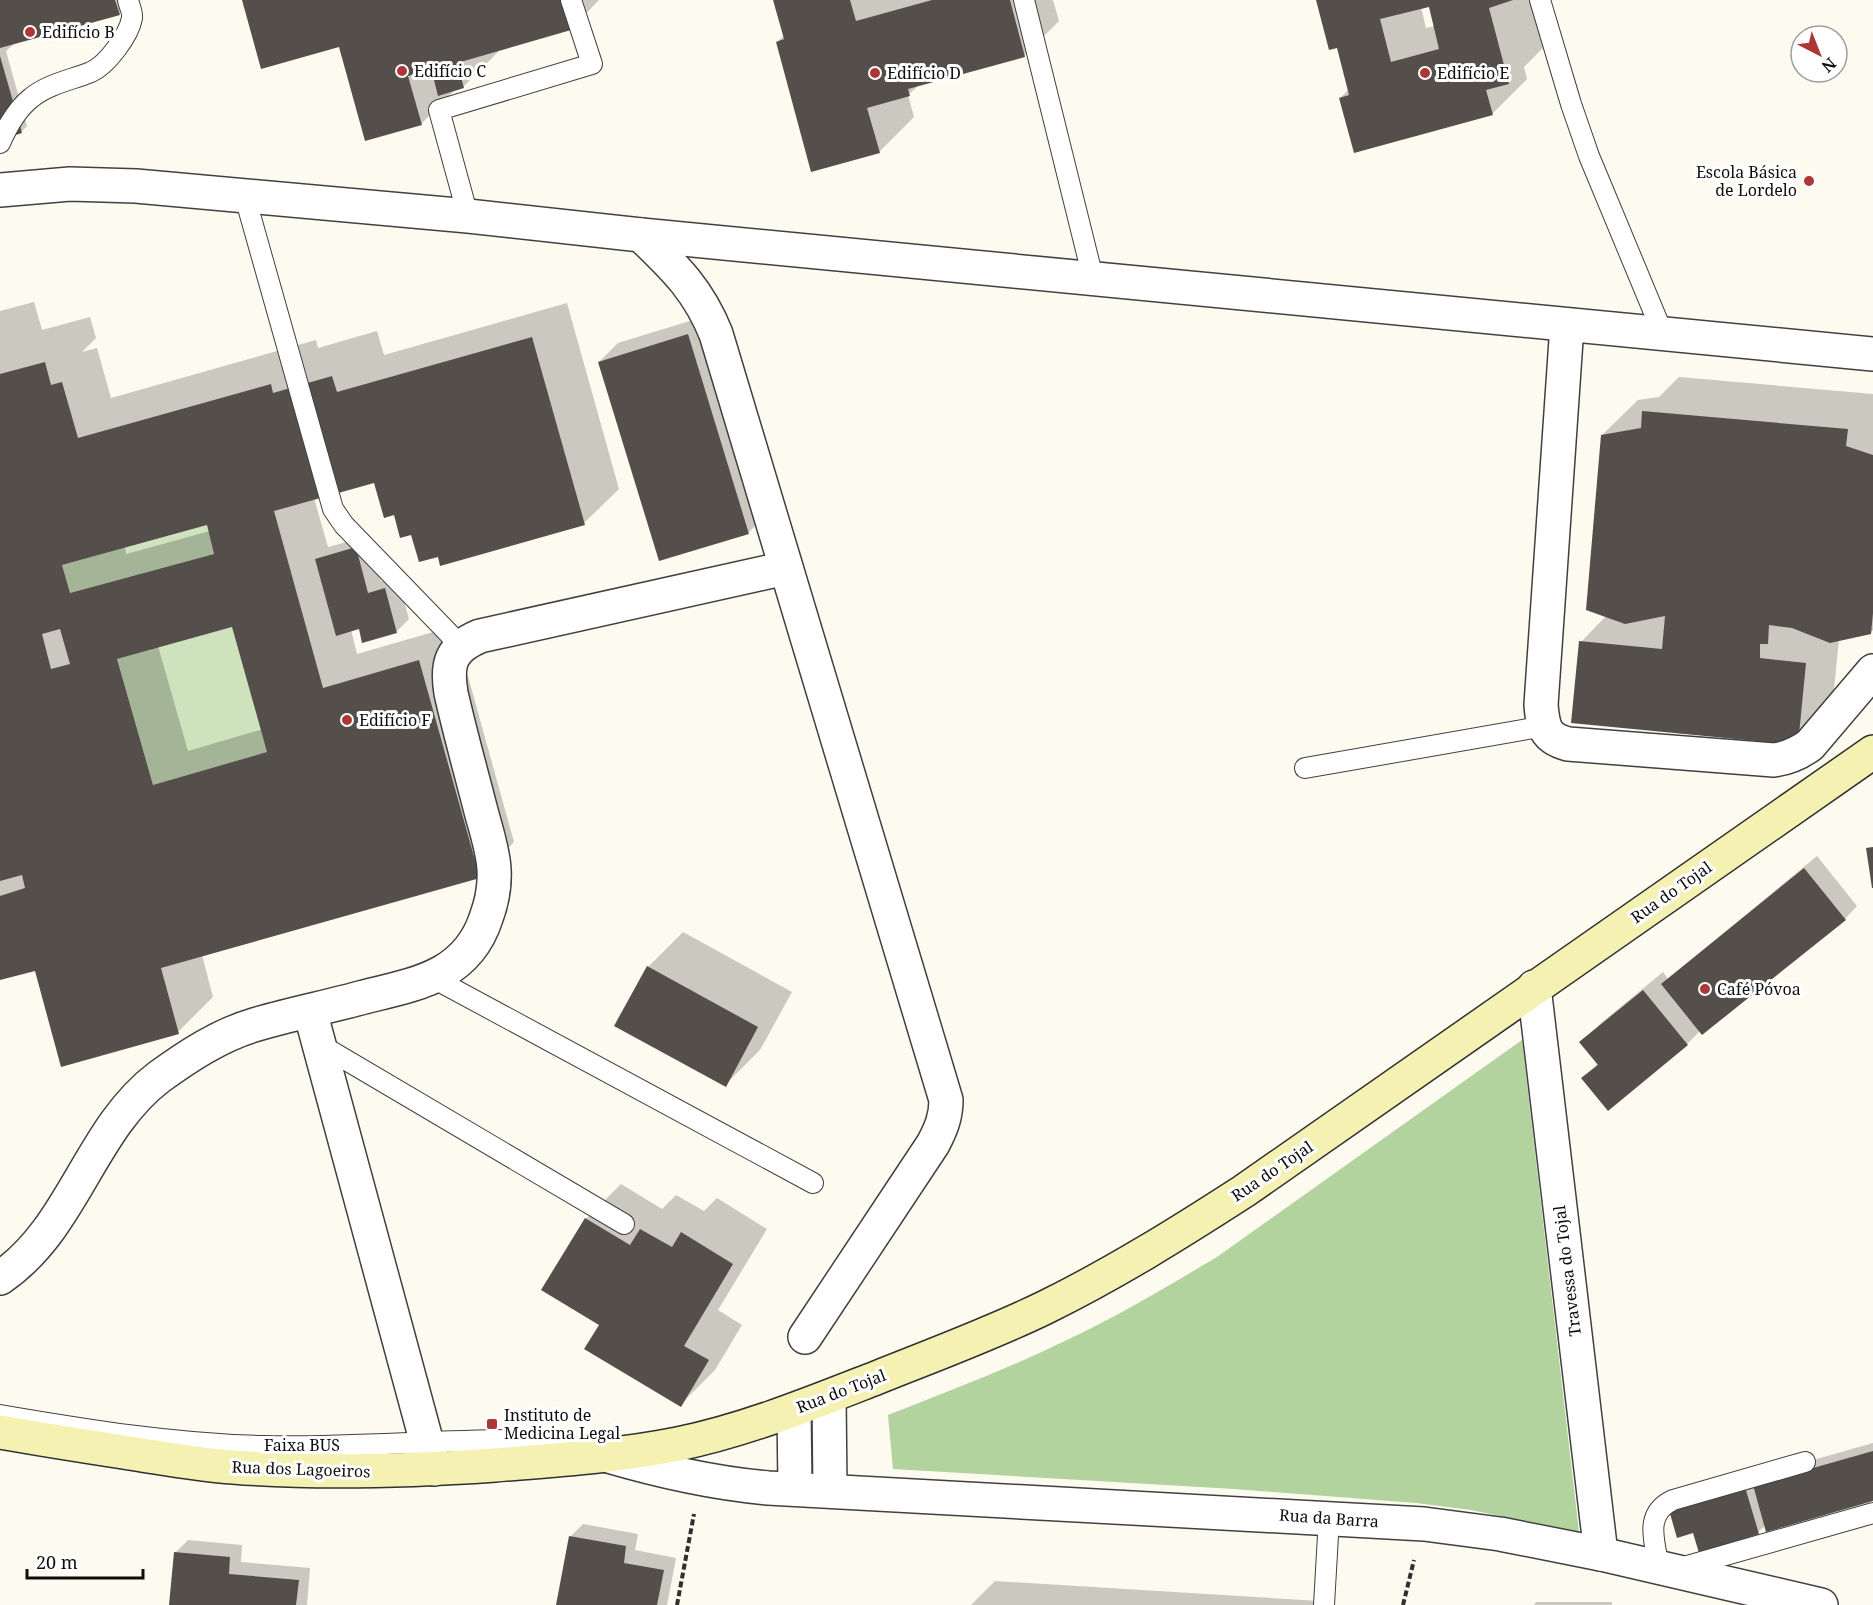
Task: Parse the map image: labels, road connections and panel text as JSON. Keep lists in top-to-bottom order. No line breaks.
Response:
{"streets":{"main road":["Rua do Tojal","Rua dos Lagoeiros"],"street":["Travessa do Tojal","Rua da Barra"],"lane":["Faixa BUS"]},"crossings":[["Rua do Tojal","Travessa do Tojal"],["Rua do Tojal","Rua dos Lagoeiros"],["Rua do Tojal","Rua da Barra"],["Travessa do Tojal","Rua da Barra"],["Faixa BUS","Rua dos Lagoeiros"],["Rua dos Lagoeiros","Rua da Barra"]],"places":{"other":["Edifício B","Edifício C","Edifício D","Edifício E","Escola Básica de Lordelo","Edifício F","Café Póvoa"],"transit":["Instituto de Medicina Legal"]},"scale_bar":"20 m","north":"bottom right"}
